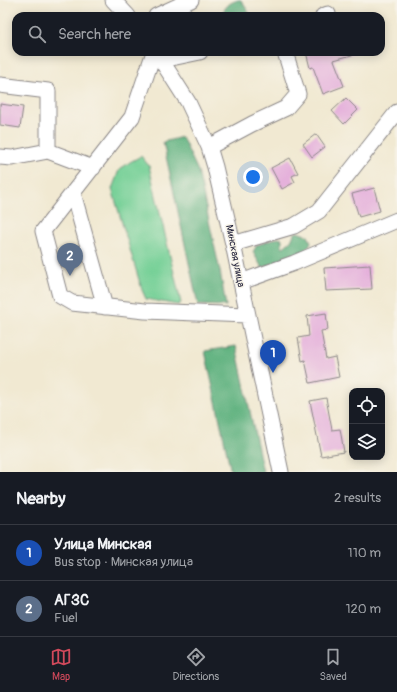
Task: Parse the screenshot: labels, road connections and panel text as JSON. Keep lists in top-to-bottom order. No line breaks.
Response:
{"streets":{"street":["Минская улица"]},"page":{"search":"Search here","pins":["2","1"],"heading":["Nearby","2 results"],"list":[{"mark":"1","name":"Улица Минская","note":"Bus stop · Минская улица","value":"110 m"},{"mark":"2","name":"АГЗС","note":"Fuel","value":"120 m"}],"nav":["Map","Directions","Saved"]}}
